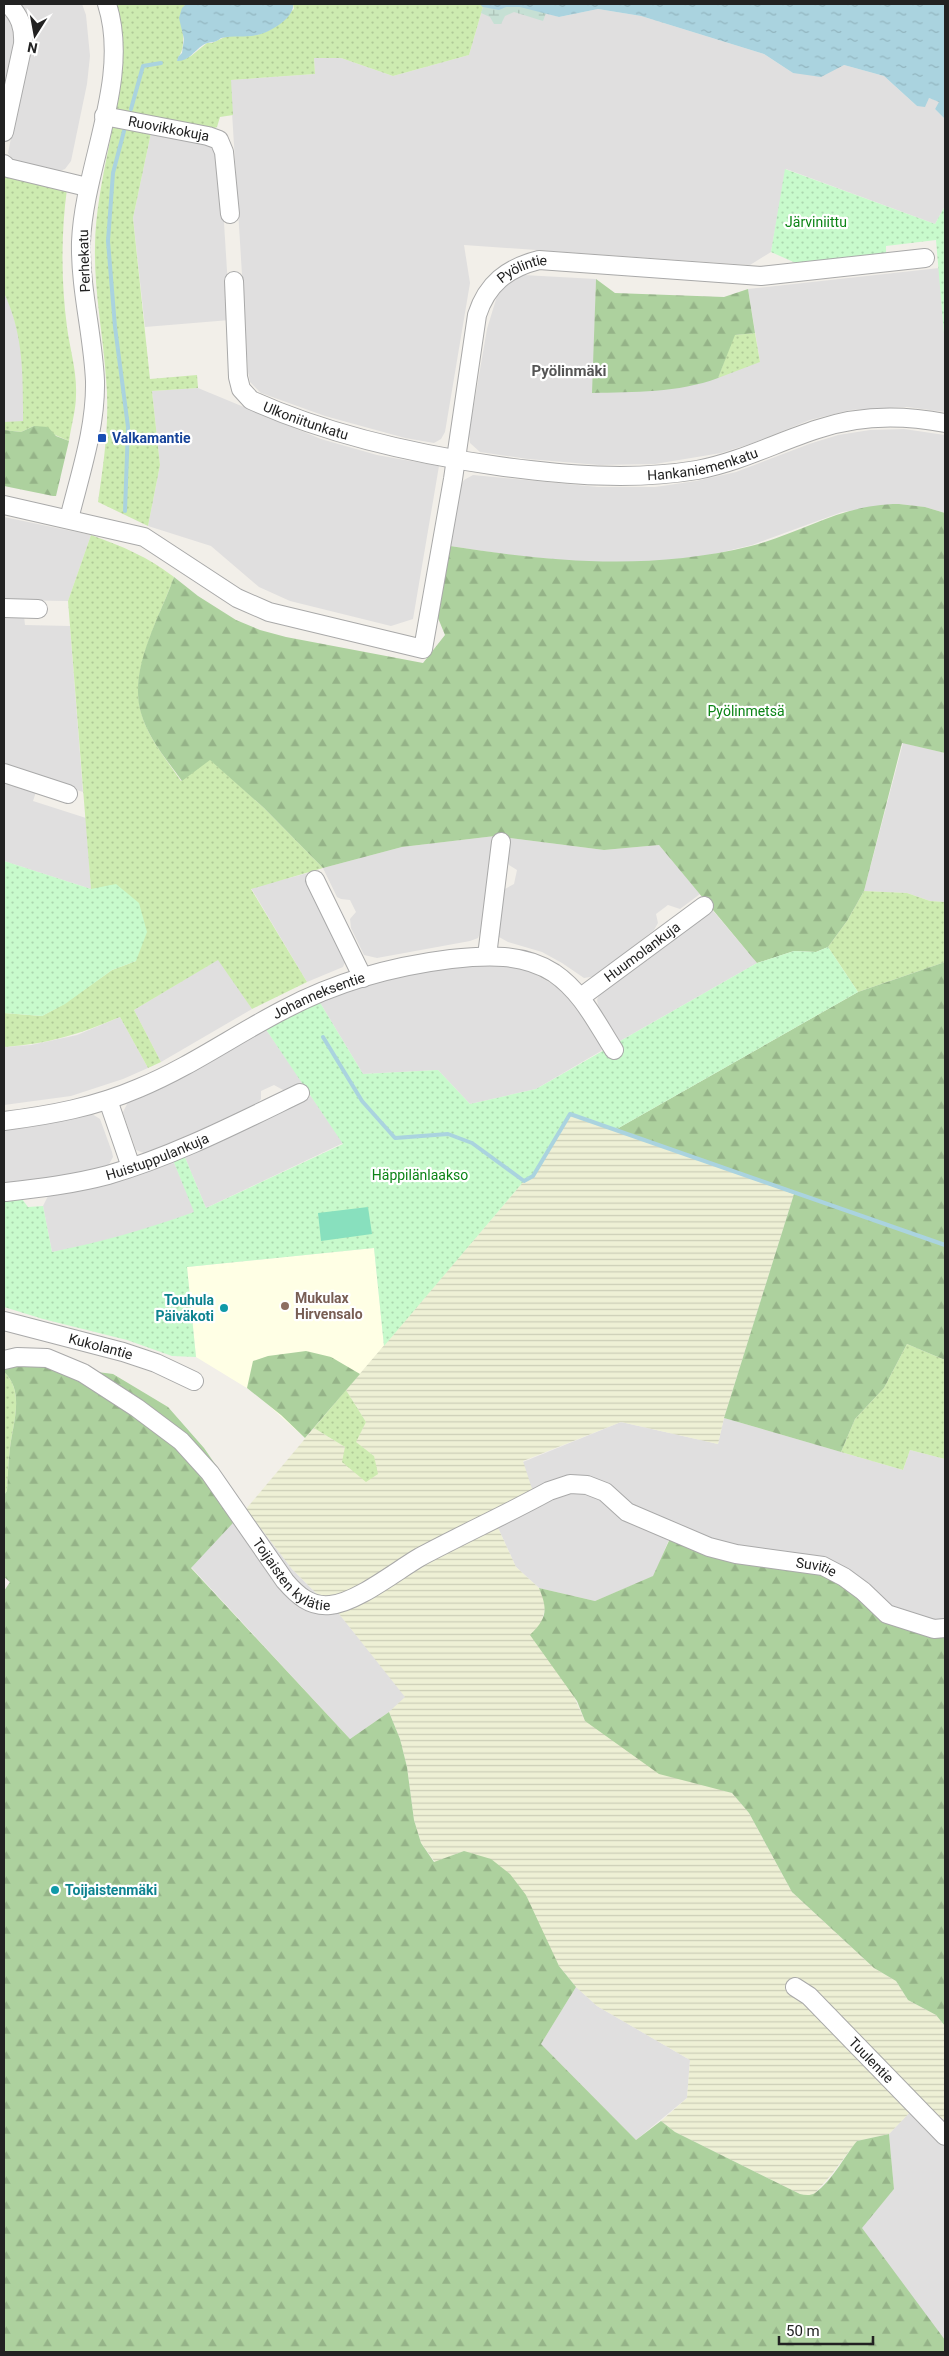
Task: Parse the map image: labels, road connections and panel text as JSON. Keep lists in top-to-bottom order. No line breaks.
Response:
{"streets":{"street":["Ruovikkokuja","Perhekatu","Pyölintie","Ulkoniitunkatu","Hankaniemenkatu","Huumolankuja","Johanneksentie","Huistuppulankuja","Kukolantie","Suvitie","Toijaisten kylätie","Tuulentie"]},"crossings":[["Ruovikkokuja","Perhekatu"],["Perhekatu","Pyölintie"],["Pyölintie","Ulkoniitunkatu"],["Pyölintie","Hankaniemenkatu"],["Ulkoniitunkatu","Hankaniemenkatu"],["Huumolankuja","Johanneksentie"],["Suvitie","Toijaisten kylätie"]],"districts":["Pyölinmäki"],"parks":["Järviniittu","Pyölinmetsä","Häppilänlaakso"],"places":{"transit":["Valkamantie"],"other":["Mukulax Hirvensalo","Touhula Päiväkoti","Toijaistenmäki"]},"scale_bar":"50 m","north":"bottom"}
